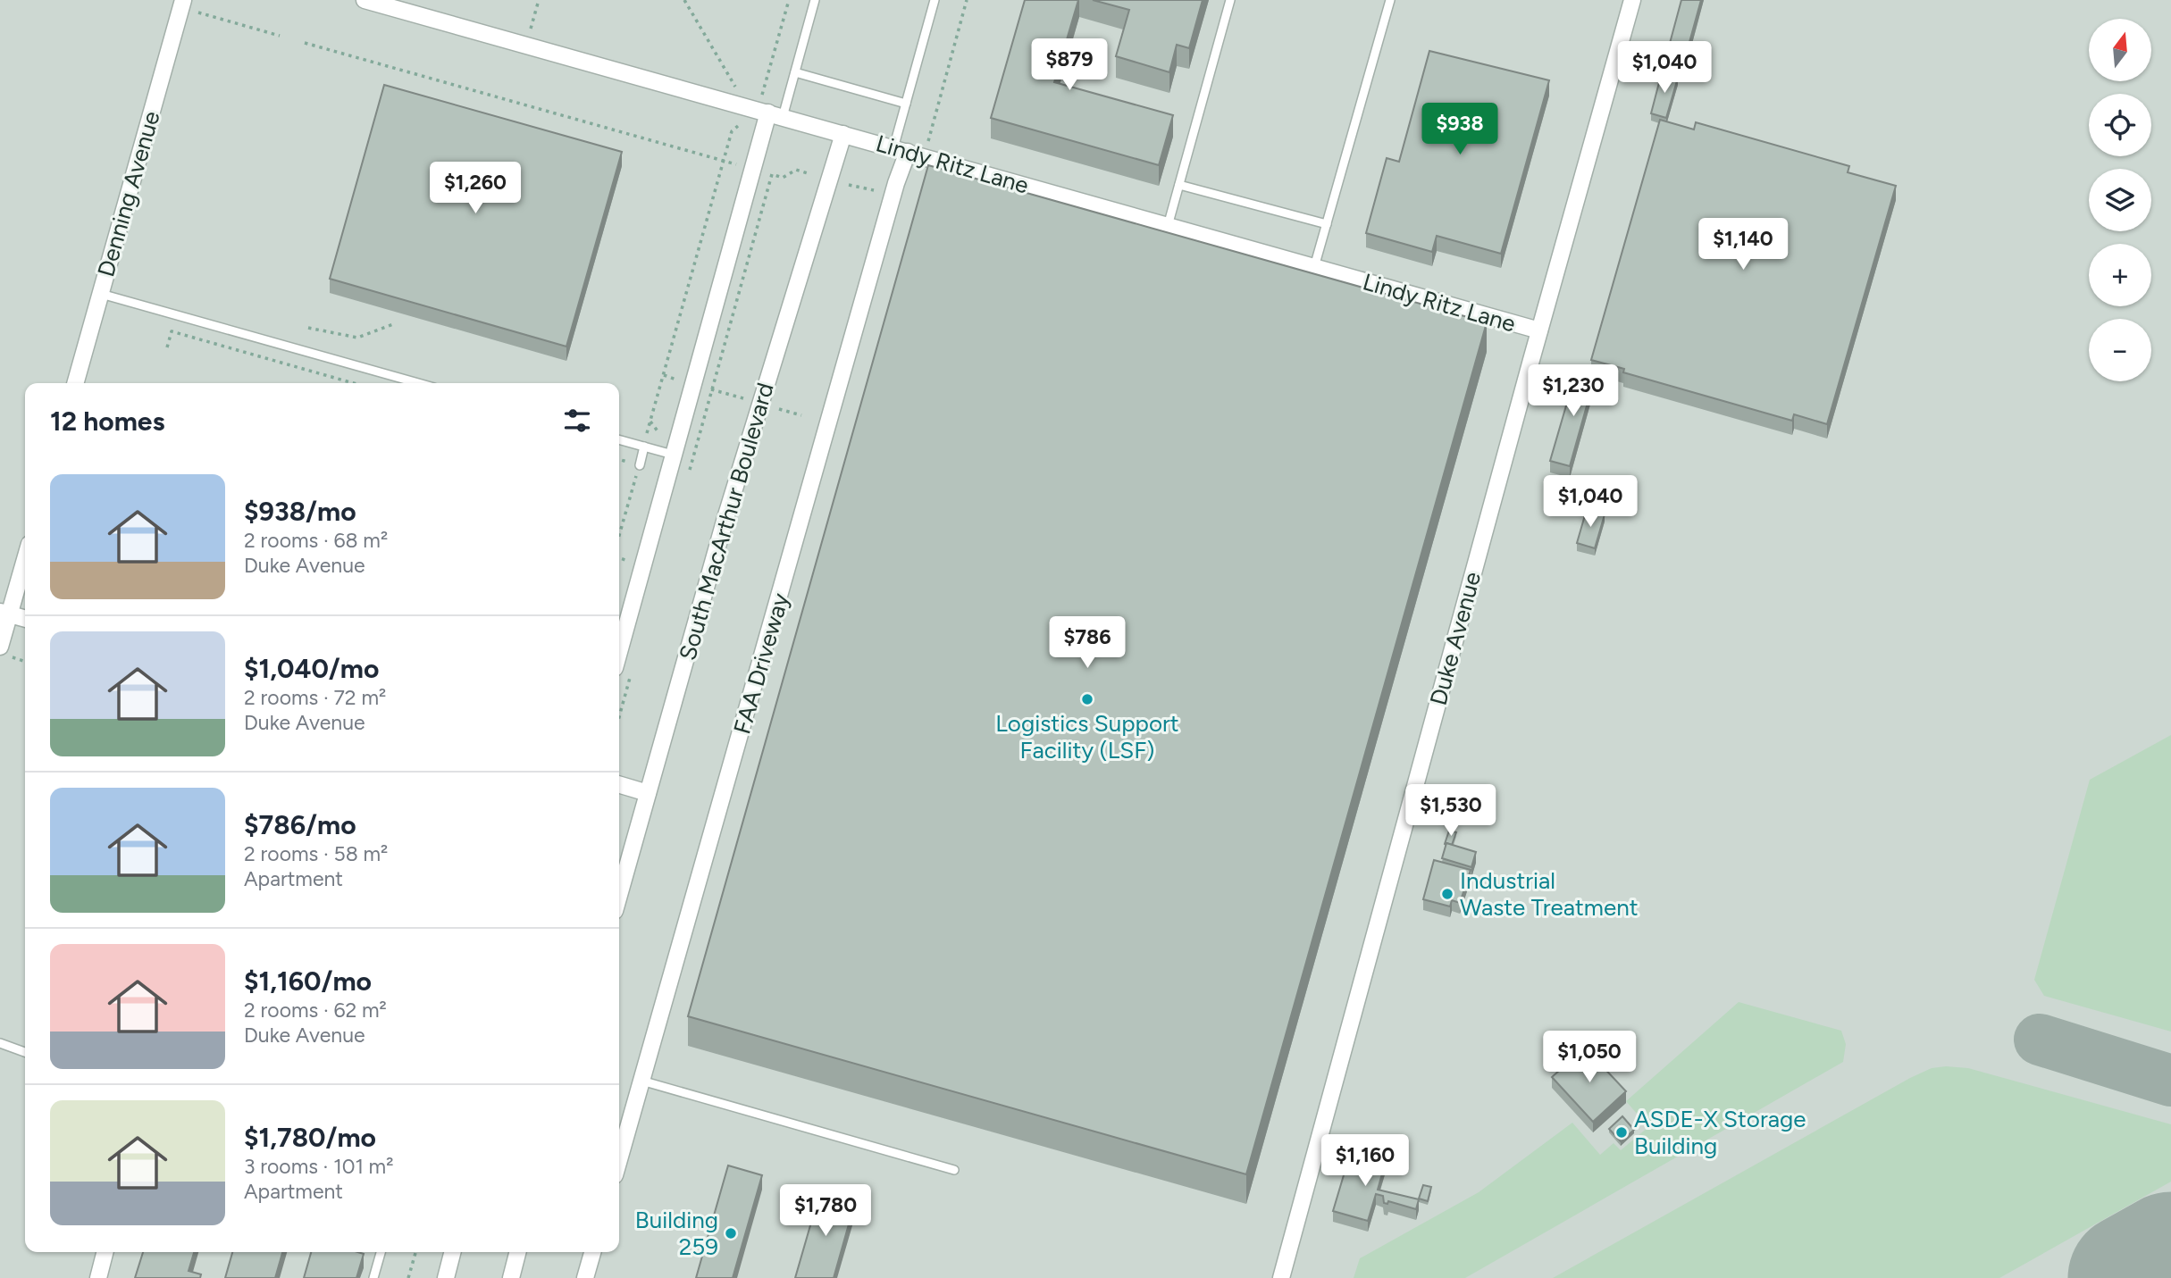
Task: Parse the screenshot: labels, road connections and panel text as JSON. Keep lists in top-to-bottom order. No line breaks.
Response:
{"streets":{"street":["Lindy Ritz Lane","Denning Avenue","South MacArthur Boulevard","Duke Avenue","FAA Driveway"]},"crossings":[["Lindy Ritz Lane","South MacArthur Boulevard"],["Lindy Ritz Lane","Duke Avenue"],["Lindy Ritz Lane","FAA Driveway"]],"places":["Logistics Support Facility (LSF)","Industrial Waste Treatment","ASDE-X Storage Building","Building 259"],"north":"top","page":{"map_buttons":["+","−"],"price":["$879","$1,040","$938","$1,260","$1,140","$1,230","$1,040","$786","$1,530","$1,050","$1,160","$1,780"],"heading":"12 homes","list":[{"name":"$938/mo","note":"2 rooms · 68 m² · Duke Avenue"},{"name":"$1,040/mo","note":"2 rooms · 72 m² · Duke Avenue"},{"name":"$786/mo","note":"2 rooms · 58 m² · Apartment"},{"name":"$1,160/mo","note":"2 rooms · 62 m² · Duke Avenue"},{"name":"$1,780/mo","note":"3 rooms · 101 m² · Apartment"}]}}
